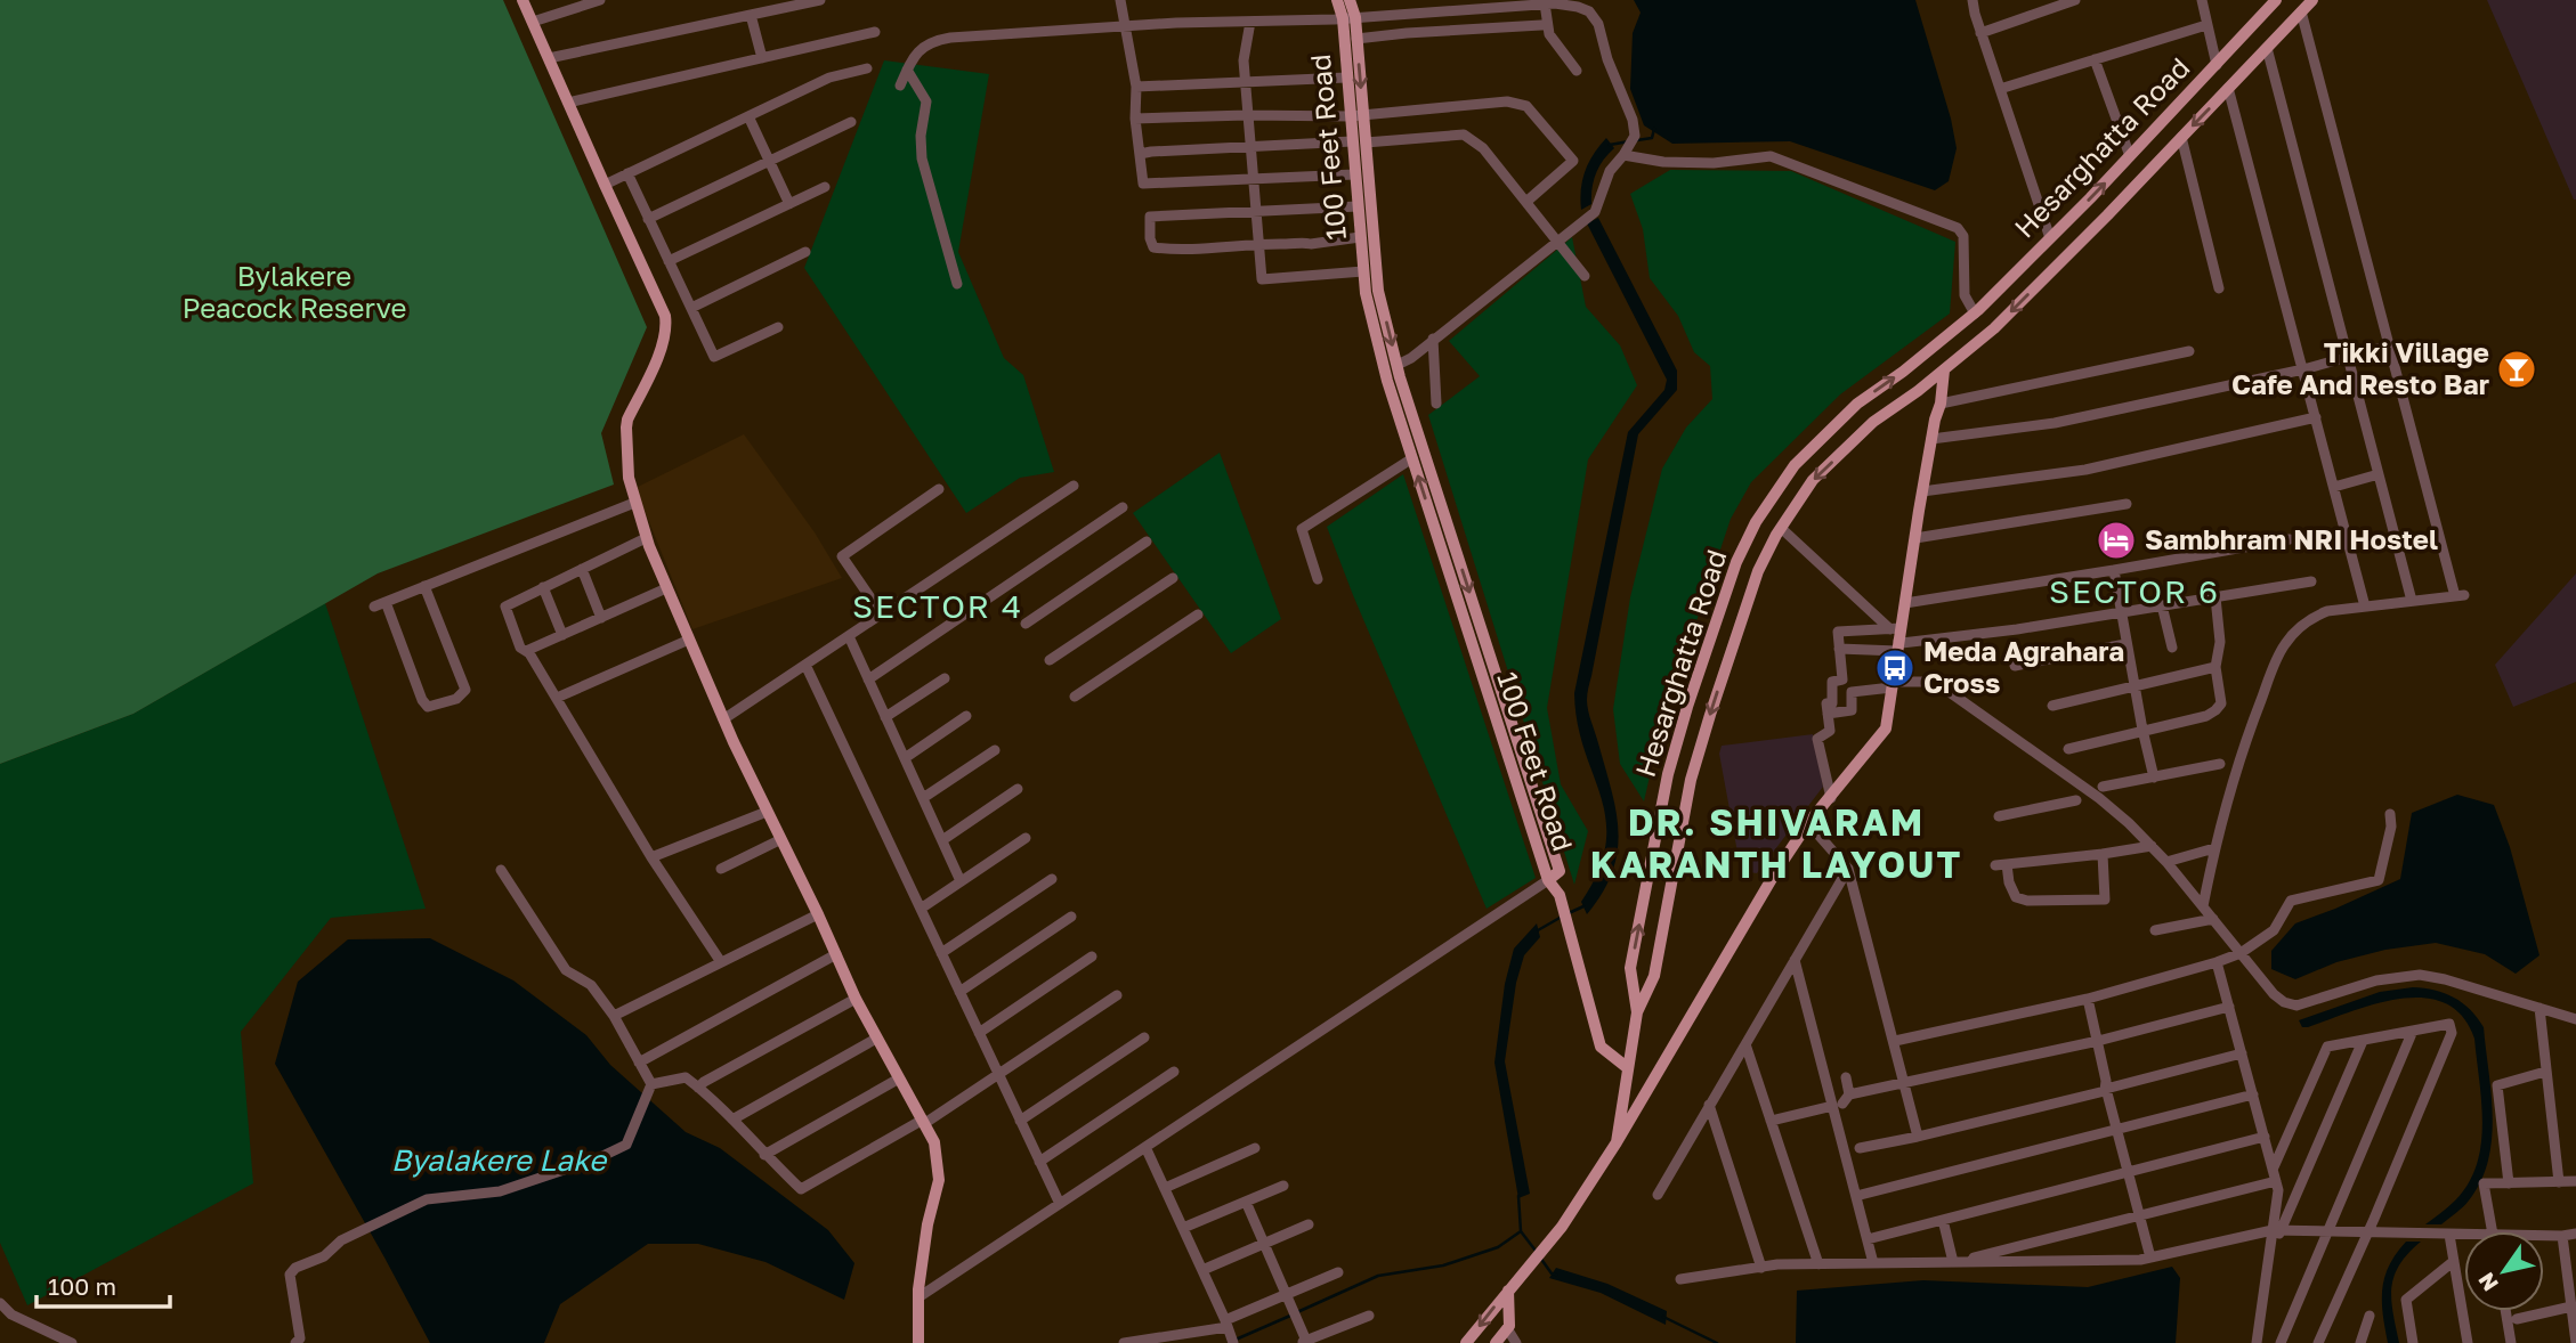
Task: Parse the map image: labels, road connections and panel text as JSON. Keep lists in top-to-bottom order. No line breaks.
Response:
{"streets":{"main road":["100 Feet Road","Hesarghatta Road"]},"districts":["SECTOR 6","SECTOR 4","DR. SHIVARAM KARANTH LAYOUT"],"water":["Byalakere Lake"],"parks":["Bylakere Peacock Reserve"],"places":{"bar":["Tikki Village Cafe And Resto Bar"],"hotel":["Sambhram NRI Hostel"],"bus stop":["Meda Agrahara Cross"]},"scale_bar":"100 m","north":"bottom left"}
